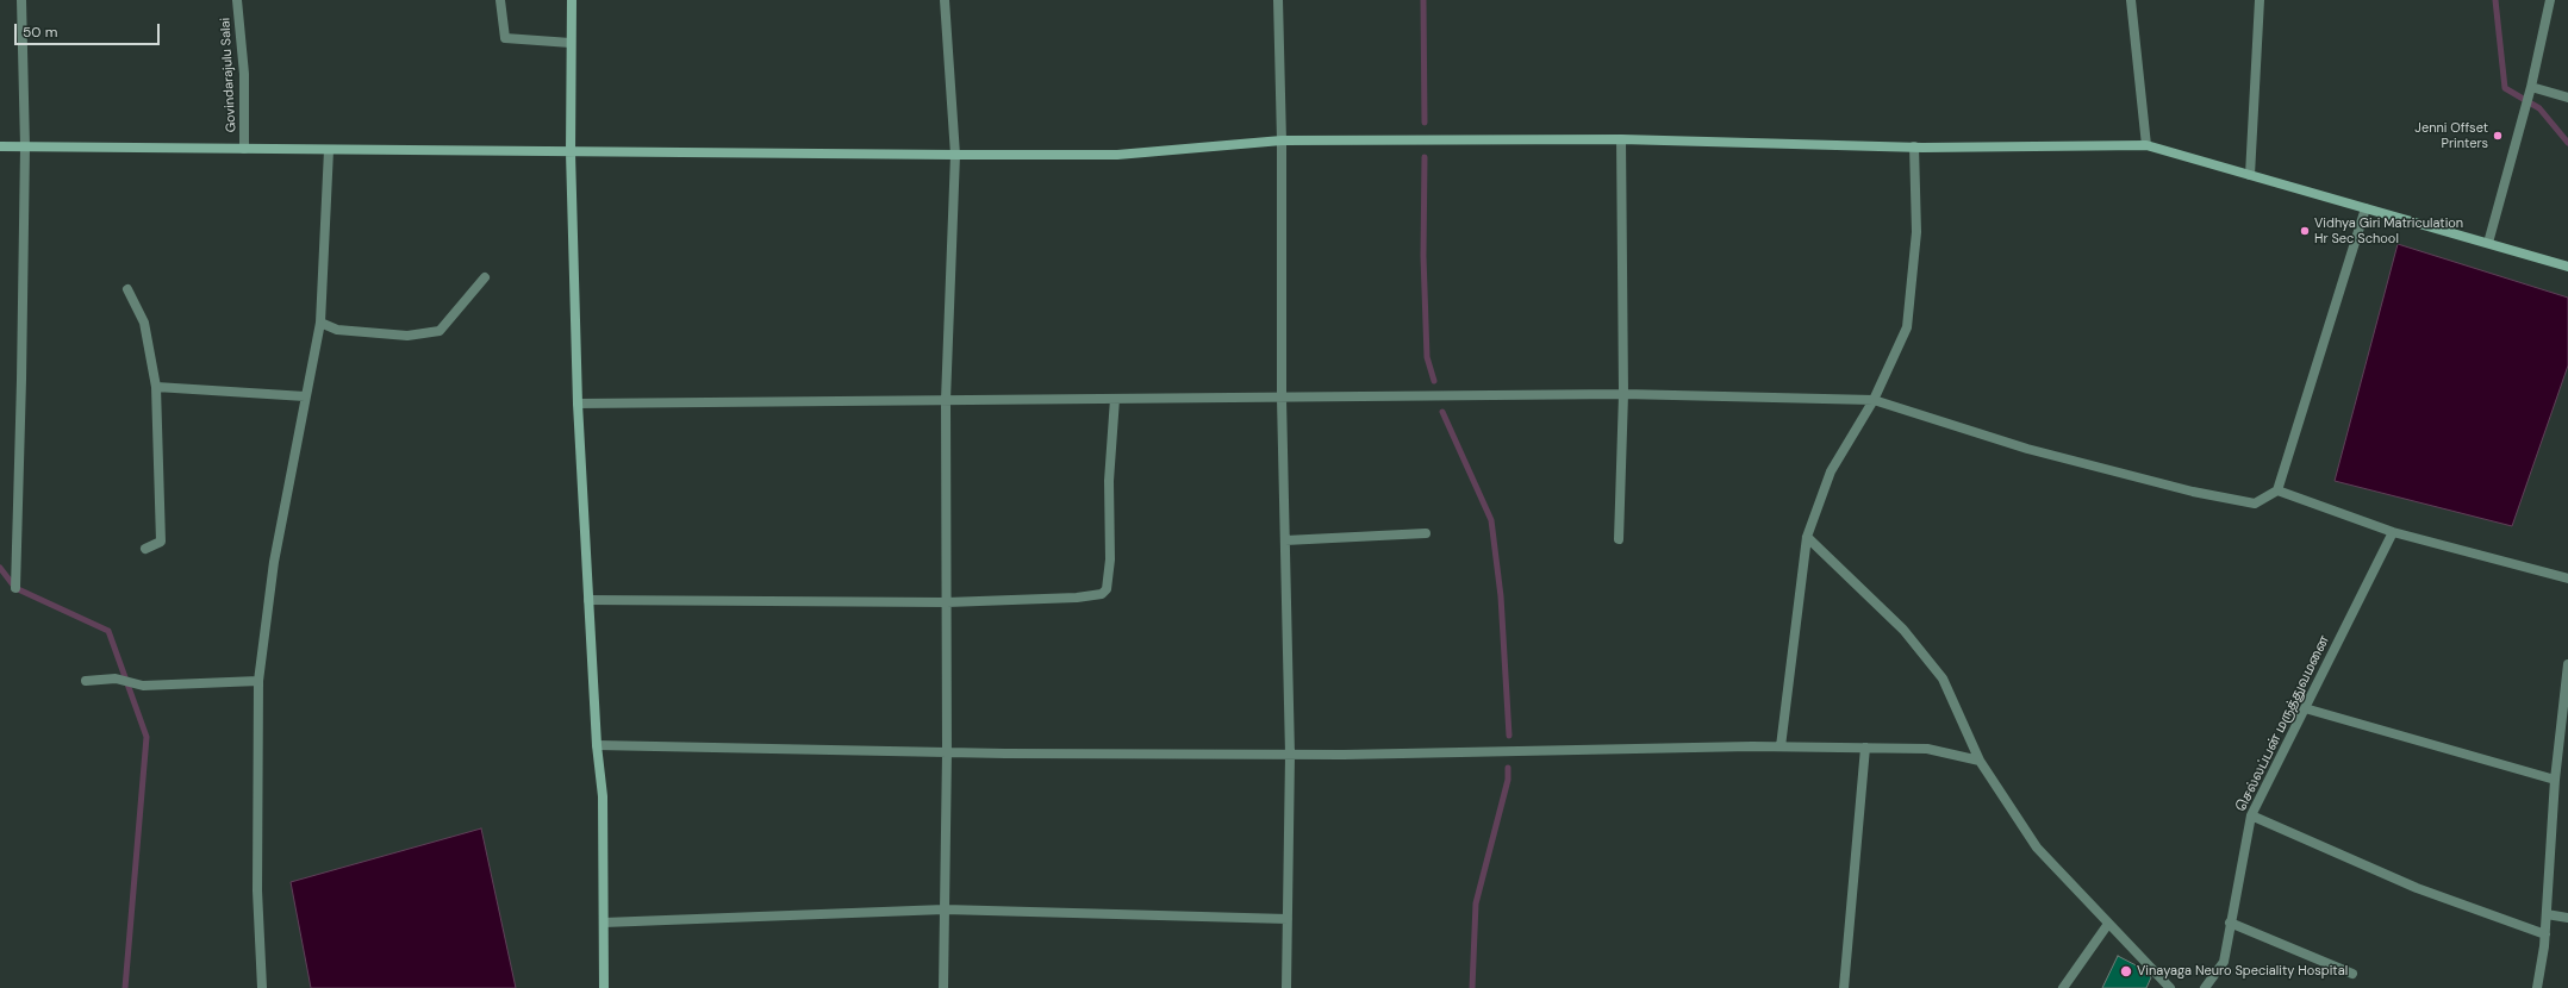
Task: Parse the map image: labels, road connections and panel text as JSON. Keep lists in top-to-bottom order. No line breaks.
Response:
{"streets":{"street":["Govindarajulu Salai","செல்லப்பன் மருத்துவமனை"]},"places":["Jenni Offset Printers","Vidhya Giri Matriculation Hr Sec School","Vinayaga Neuro Speciality Hospital"],"scale_bar":"50 m"}
